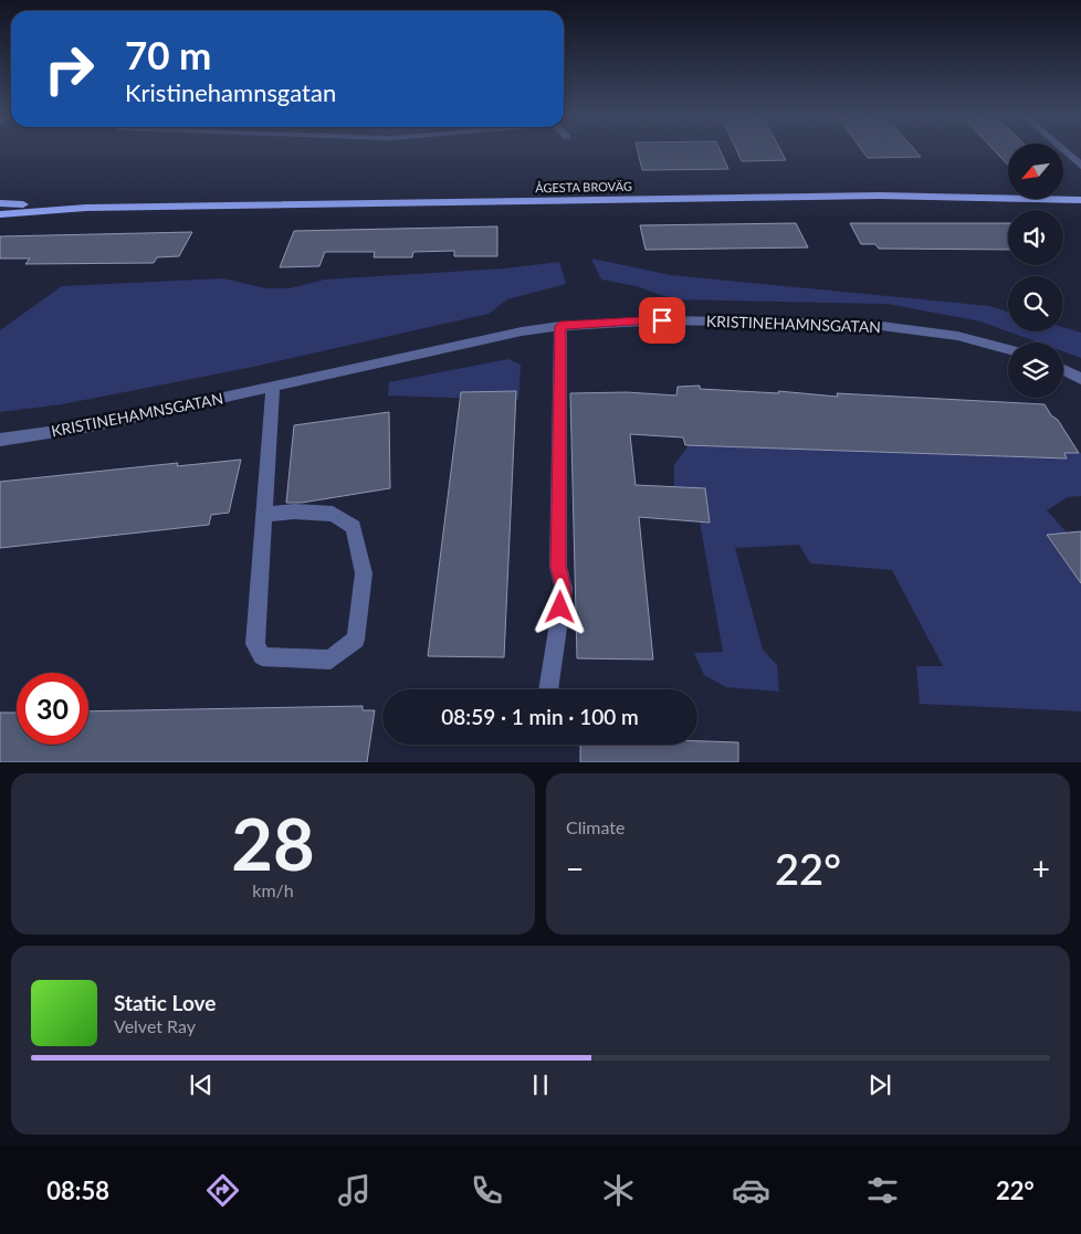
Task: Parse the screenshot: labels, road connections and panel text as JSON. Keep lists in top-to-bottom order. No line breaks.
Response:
{"streets":{"main road":["ÅGESTA BROVÄG"],"street":["KRISTINEHAMNSGATAN"]},"north":"bottom left","page":{"turn":["70 m","Kristinehamnsgatan"],"limit":"30","trip":"08:59 · 1 min · 100 m","tile":[["28","km/h"],"Climate"],"heat":["−","22°","+"],"song":["Static Love","Velvet Ray"],"tabs":["08:58","22°"]}}
